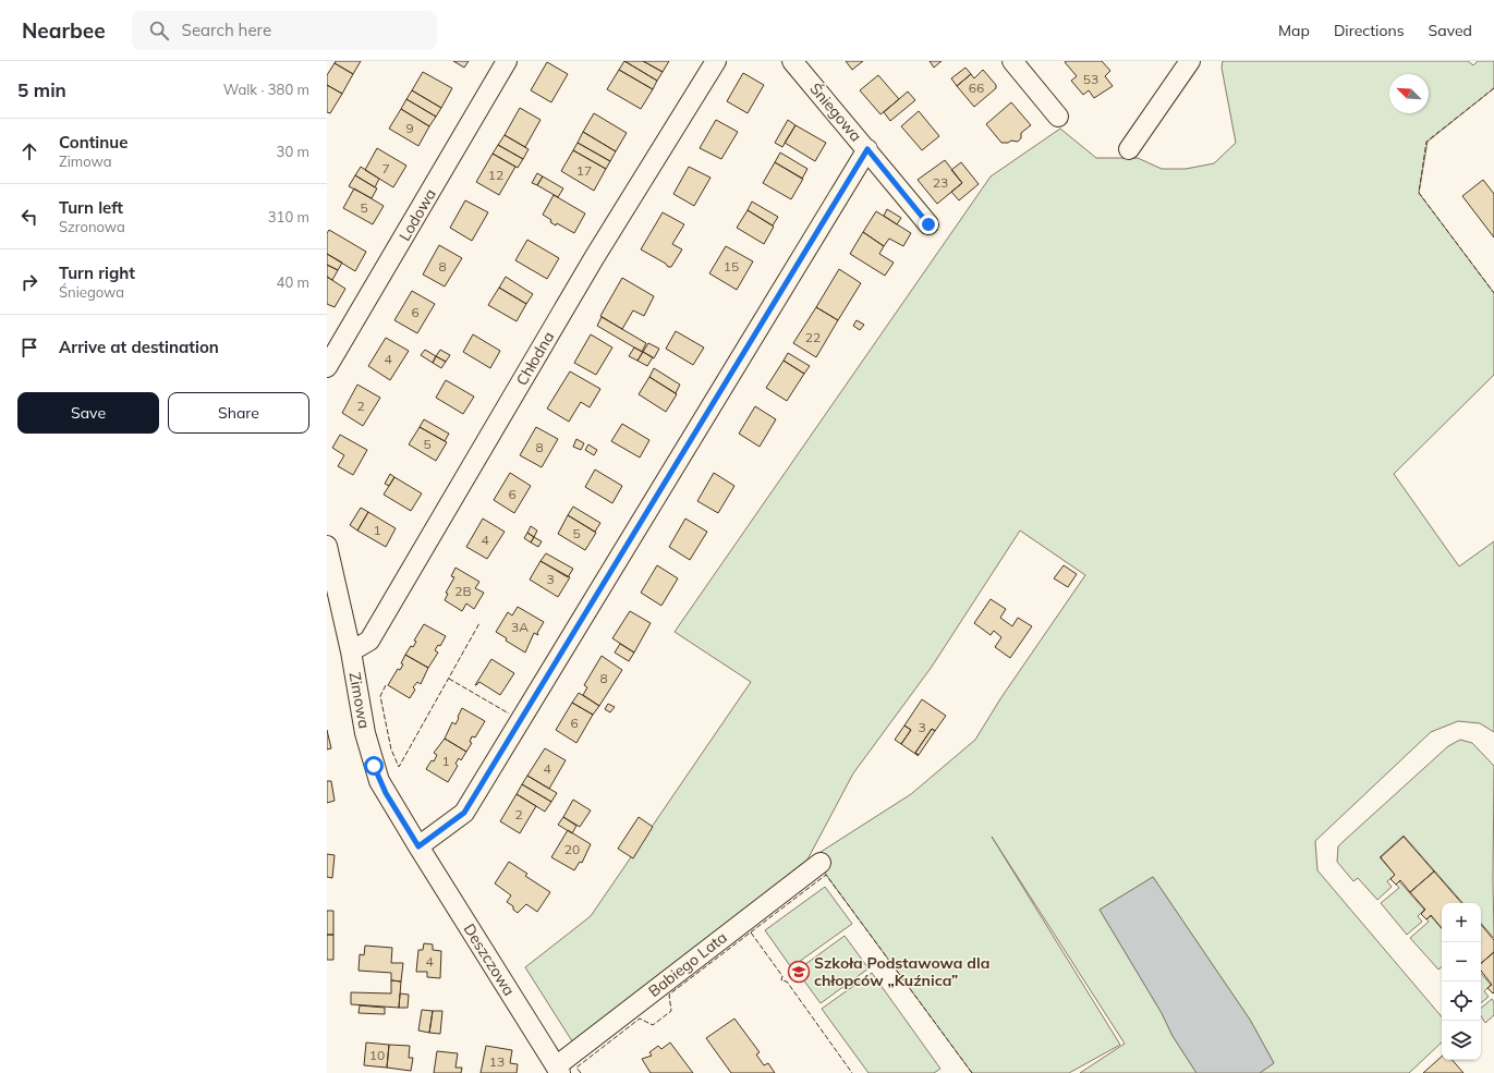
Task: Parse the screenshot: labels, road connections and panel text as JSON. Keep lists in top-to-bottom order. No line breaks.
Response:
{"streets":{"street":["Śniegowa","Lodowa","Chłodna","Zimowa","Deszczowa","Babiego Lata"]},"crossings":[["Chłodna","Zimowa"],["Zimowa","Deszczowa"],["Deszczowa","Babiego Lata"]],"places":{"school or university":["Szkoła Podstawowa dla chłopców „Kuźnica”"]},"house_numbers":["53","66","9","7","17","12","23","5","8","15","6","22","4","2","5","8","6","1","5","4","3","2B","3A","8","6","3","1","4","2","20","4","10","13"],"north":"top left","page":{"header":"Nearbee","search":"Search here","nav":["Map","Directions","Saved"],"heading":["5 min","Walk · 380 m"],"list":[["Continue","Zimowa","30 m"],["Turn left","Szronowa","310 m"],["Turn right","Śniegowa","40 m"],"Arrive at destination"],"buttons":["Save","Share"],"map_buttons":["+","−"]}}
